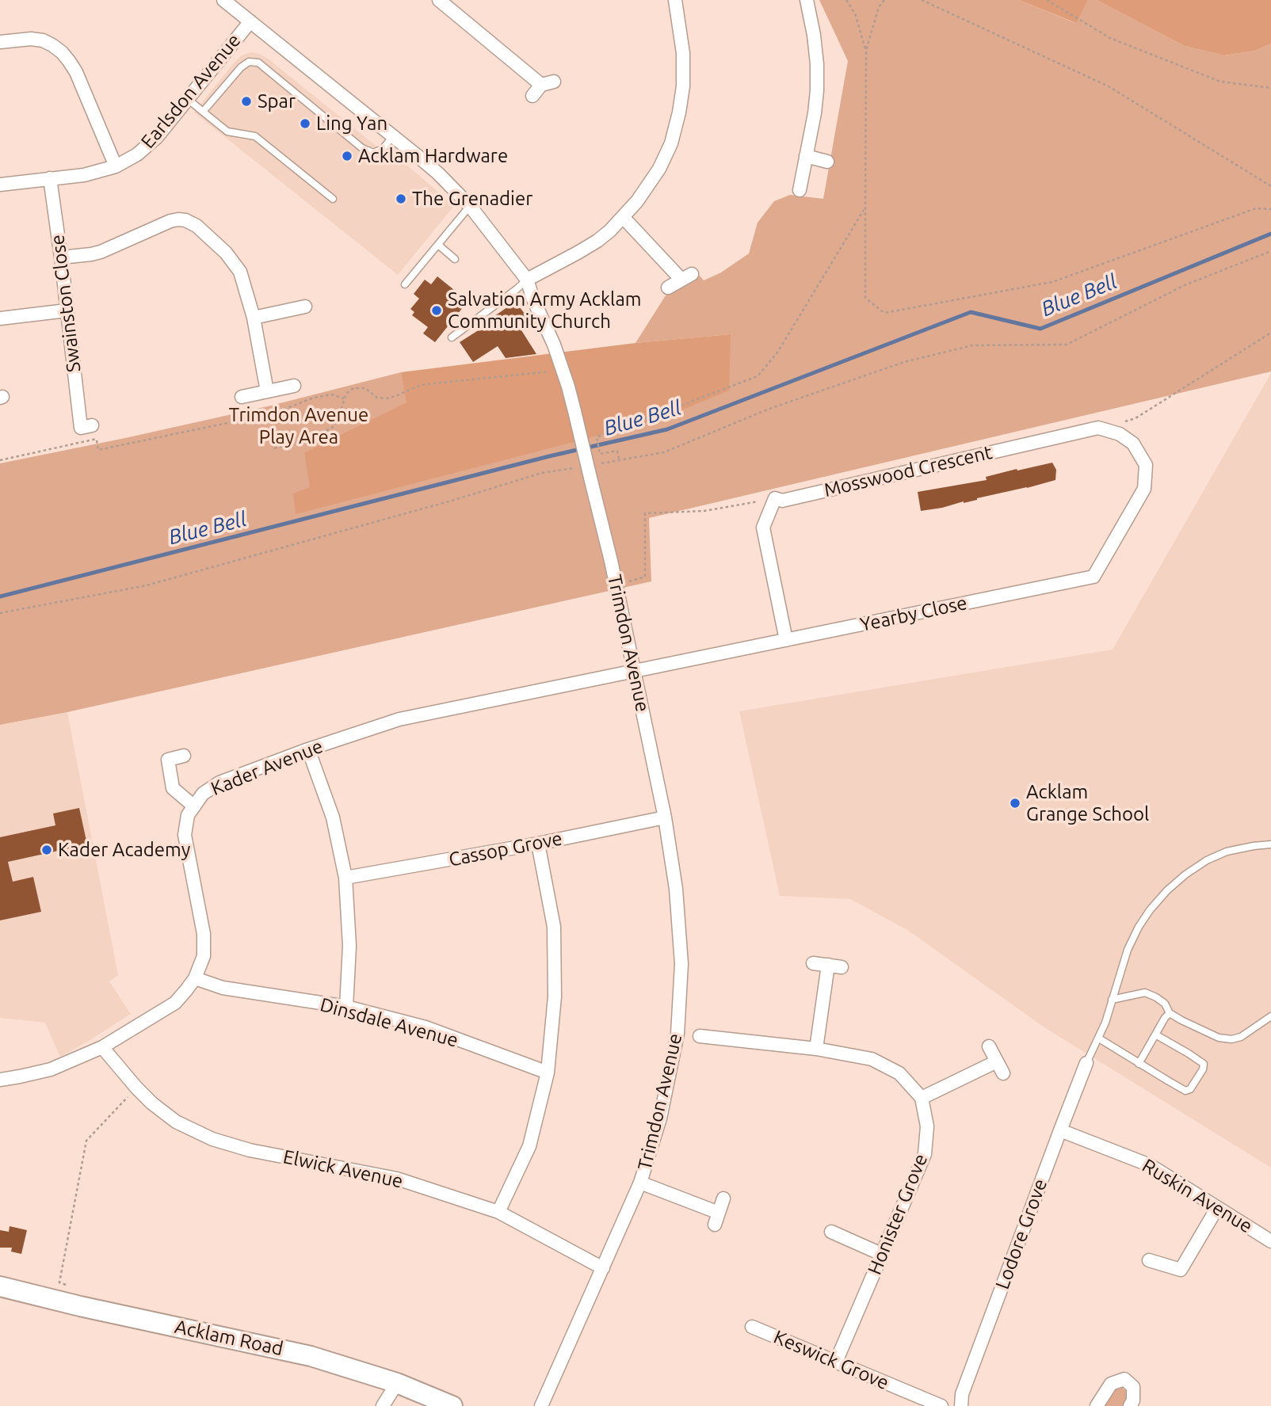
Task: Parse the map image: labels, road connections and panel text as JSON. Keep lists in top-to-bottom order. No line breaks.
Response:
{"streets":{"main road":["Acklam Road"],"street":["Earlsdon Avenue","Swainston Close","Mosswood Crescent","Yearby Close","Trimdon Avenue","Kader Avenue","Cassop Grove","Dinsdale Avenue","Elwick Avenue","Ruskin Avenue","Honister Grove","Lodore Grove","Keswick Grove"]},"crossings":[["Earlsdon Avenue","Swainston Close"],["Earlsdon Avenue","Trimdon Avenue"],["Mosswood Crescent","Yearby Close"],["Yearby Close","Trimdon Avenue"],["Yearby Close","Kader Avenue"],["Trimdon Avenue","Kader Avenue"],["Trimdon Avenue","Cassop Grove"],["Trimdon Avenue","Elwick Avenue"],["Kader Avenue","Dinsdale Avenue"],["Kader Avenue","Elwick Avenue"],["Ruskin Avenue","Lodore Grove"],["Honister Grove","Keswick Grove"]],"water":["Blue Bell"],"parks":["Trimdon Avenue Play Area"],"places":["Spar","Ling Yan","Acklam Hardware","The Grenadier","Salvation Army Acklam Community Church","Acklam Grange School","Kader Academy"]}
